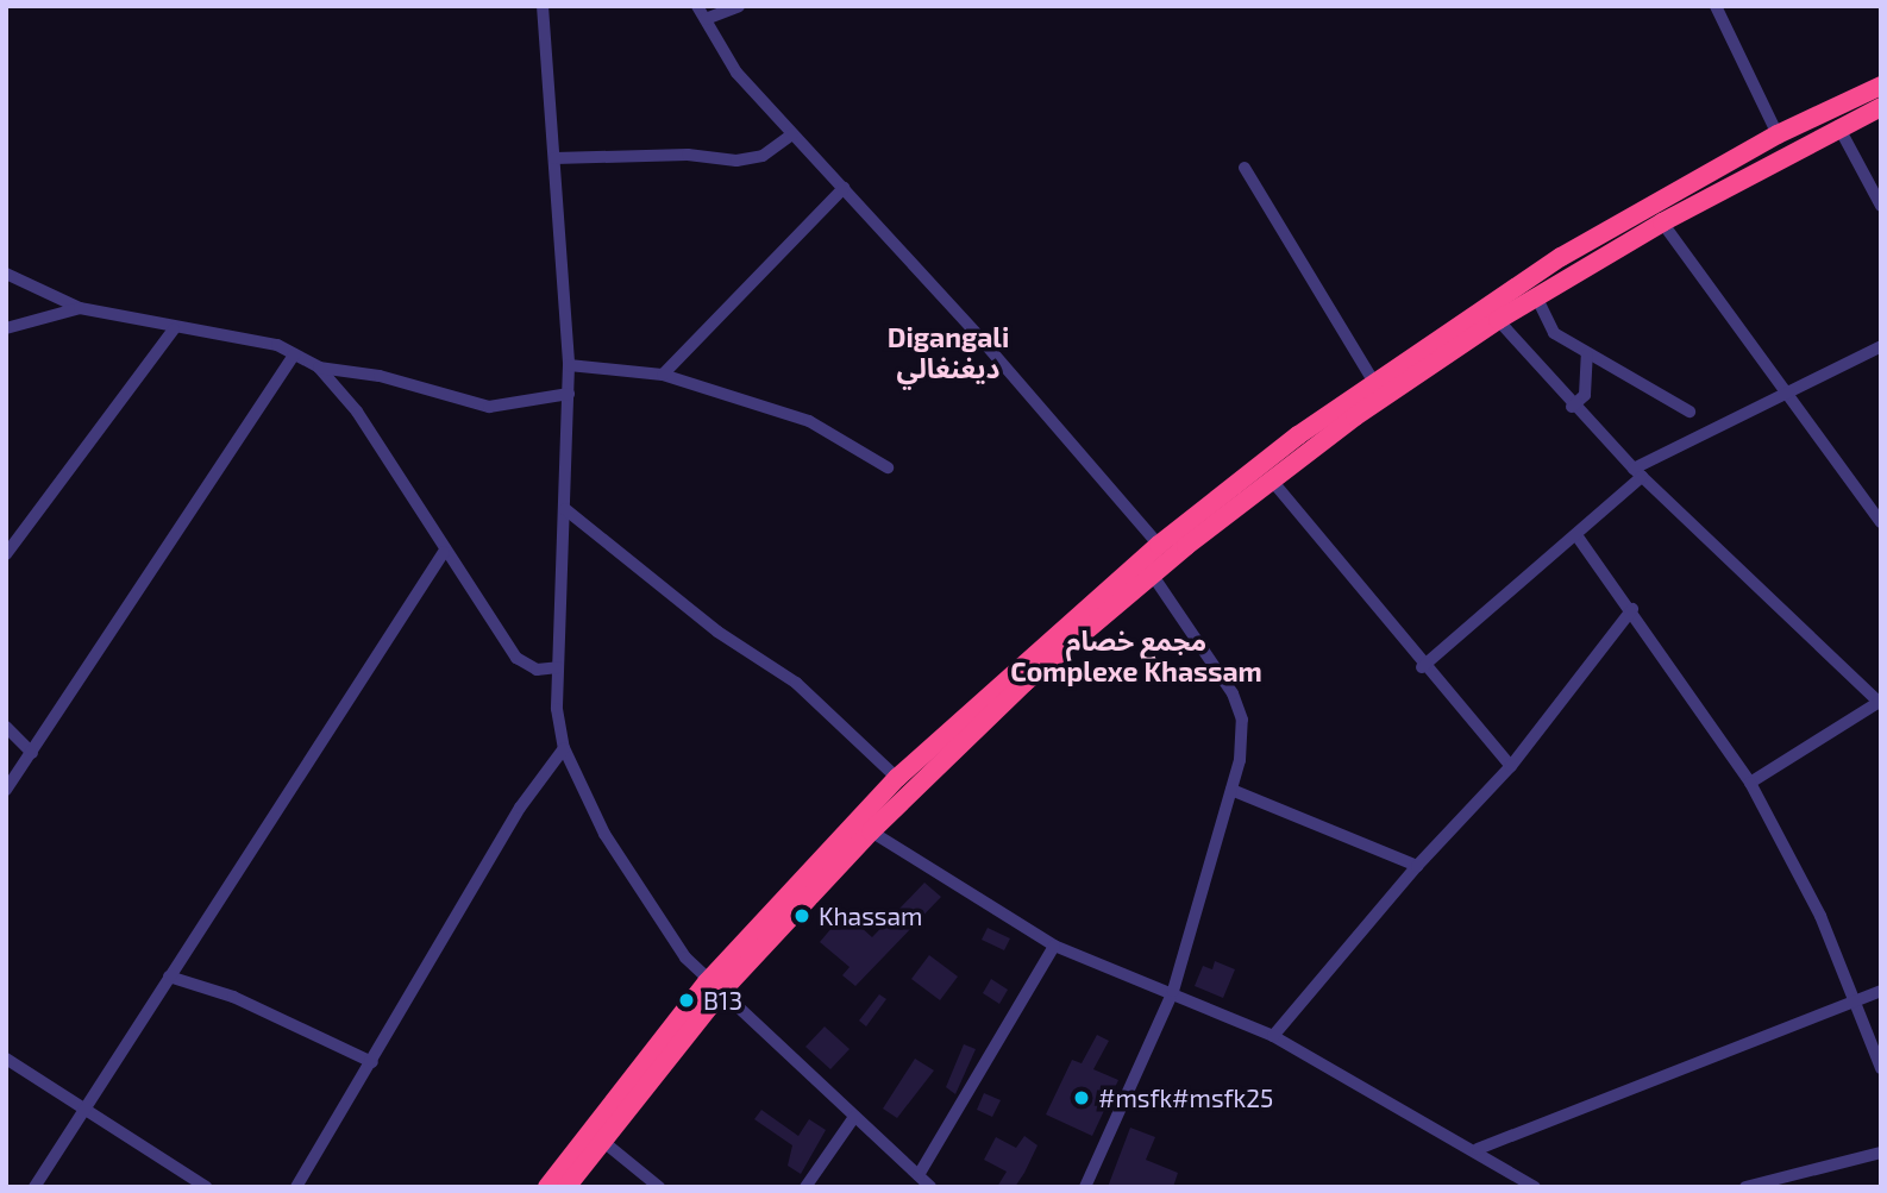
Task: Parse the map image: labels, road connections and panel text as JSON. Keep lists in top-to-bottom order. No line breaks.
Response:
{"districts":["Digangali ديغنغالي","مجمع خصام Complexe Khassam"],"places":["Khassam","B13","#msfk#msfk25"]}
